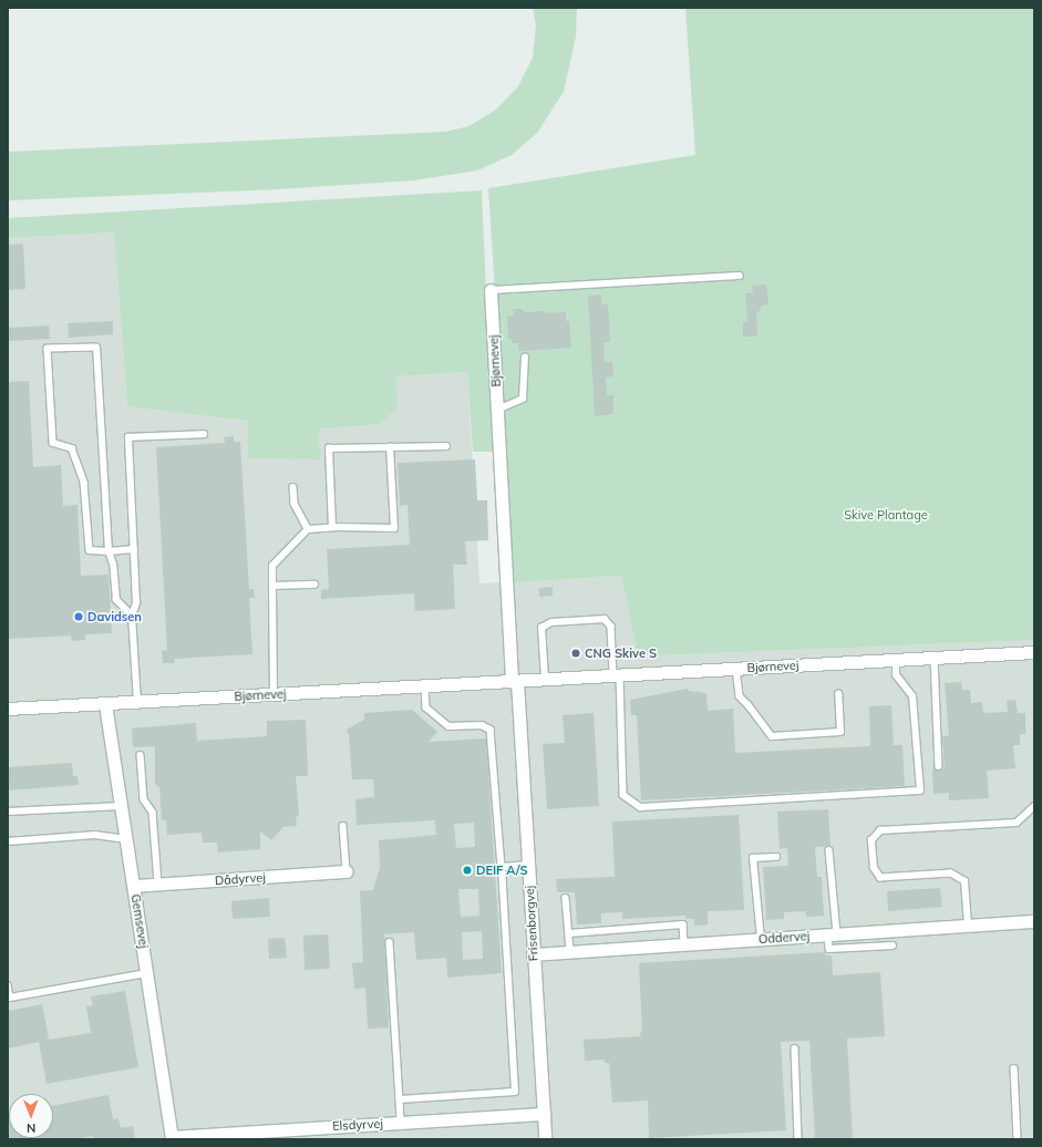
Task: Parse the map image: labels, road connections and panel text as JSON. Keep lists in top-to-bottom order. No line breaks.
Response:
{"streets":{"street":["Bjørnevej","Dådyrvej","Gemsevej","Frisenborgvej","Oddervej","Elsdyrvej"]},"crossings":[["Bjørnevej","Gemsevej"],["Bjørnevej","Frisenborgvej"],["Dådyrvej","Gemsevej"],["Gemsevej","Elsdyrvej"],["Frisenborgvej","Oddervej"],["Frisenborgvej","Elsdyrvej"]],"parks":["Skive Plantage"],"places":["Davidsen","CNG Skive S","DEIF A/S"],"north":"bottom"}
